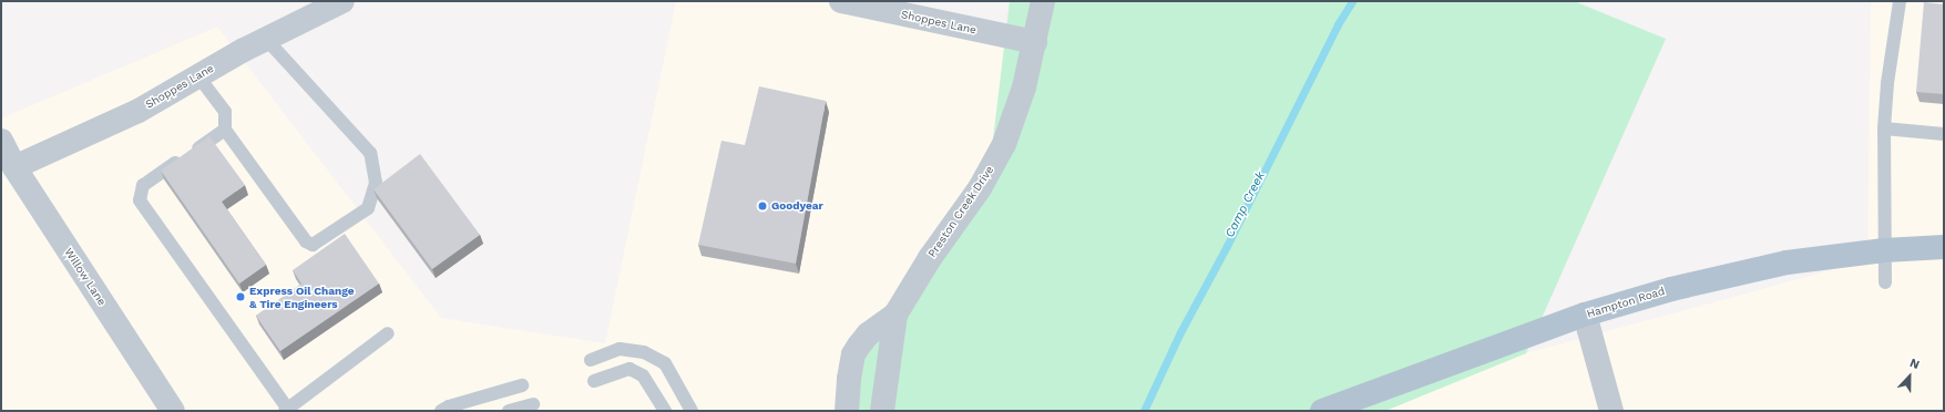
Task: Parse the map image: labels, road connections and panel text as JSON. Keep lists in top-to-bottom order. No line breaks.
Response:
{"streets":{"main road":["Hampton Road"],"street":["Shoppes Lane","Preston Creek Drive","Willow Lane"]},"crossings":[["Shoppes Lane","Preston Creek Drive"],["Shoppes Lane","Willow Lane"]],"water":["Camp Creek"],"places":["Goodyear","Express Oil Change & Tire Engineers"],"north":"top"}
